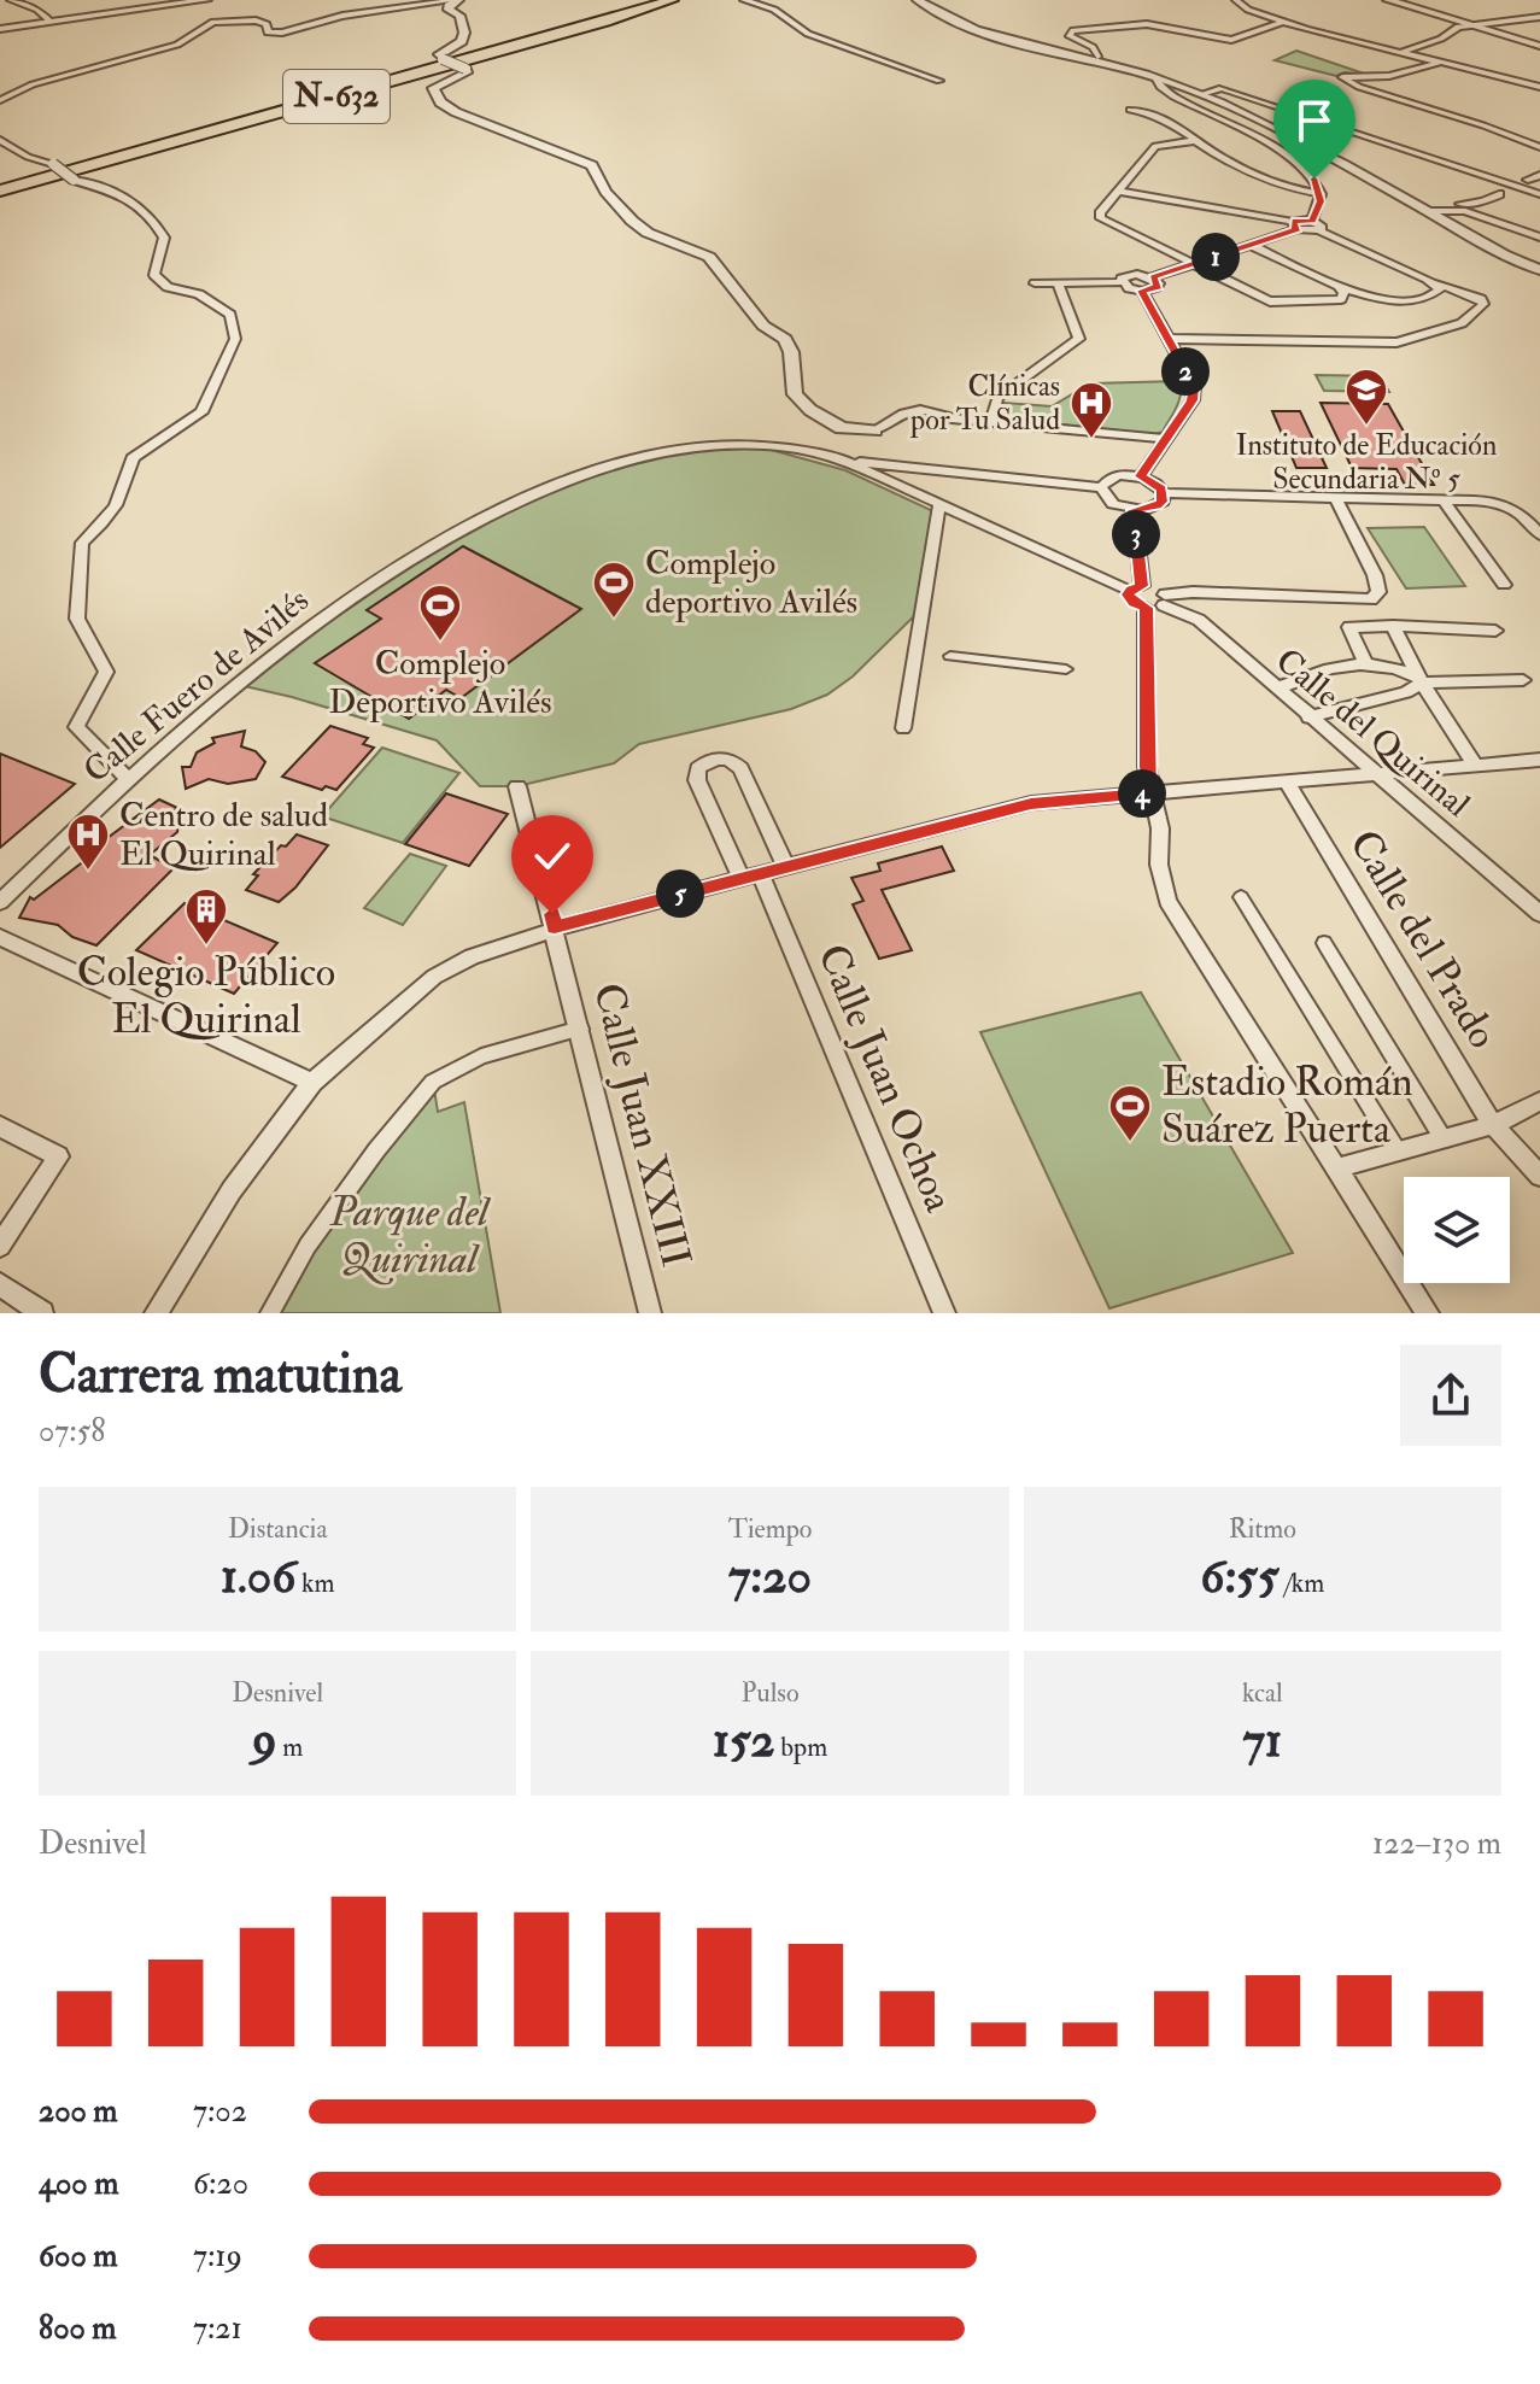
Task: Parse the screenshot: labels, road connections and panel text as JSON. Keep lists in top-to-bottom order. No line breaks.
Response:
{"streets":{"highway":["N-632"],"street":["Calle Fuero de Avilés","Calle del Quirinal","Calle del Prado","Calle Juan Ochoa","Calle Juan XXIII"]},"crossings":[["Calle Fuero de Avilés","Calle del Quirinal"]],"parks":["Parque del Quirinal"],"places":{"school or university":["Instituto de Educación Secundaria Nº 5"],"hospital":["Clínicas por Tu Salud","Centro de salud El Quirinal"],"sports":["Complejo deportivo Avilés","Complejo Deportivo Avilés","Estadio Román Suárez Puerta"],"building":["Colegio Público El Quirinal"]},"page":{"pins":["1","2","3","4","5"],"heading":["Carrera matutina","07:58"],"stats":[["Distancia","1.06 km"],["Tiempo","7:20"],["Ritmo","6:55 /km"],["Desnivel","9 m"],["Pulso","152 bpm"],["kcal","71"]],"chart":["Desnivel","122–130 m"],"list":[{"name":"200 m","note":"7:02"},{"name":"400 m","note":"6:20"},{"name":"600 m","note":"7:19"},{"name":"800 m","note":"7:21"}]}}
